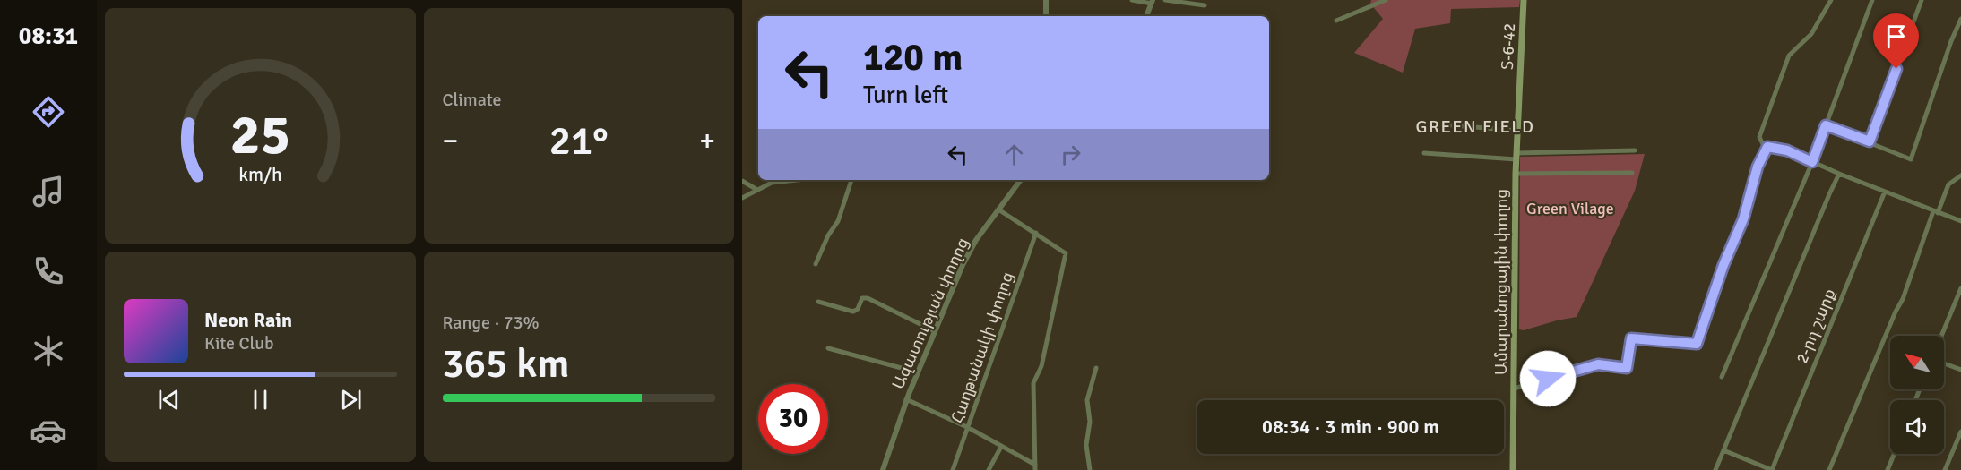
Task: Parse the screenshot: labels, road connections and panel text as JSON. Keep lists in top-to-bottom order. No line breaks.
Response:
{"streets":{"main road":["Տ-6-42","Ամարանոցային փողոց"],"street":["Ազատության փողոց","2-րդ շարք","Հաղթանակի փողոց"]},"crossings":[["Տ-6-42","Ամարանոցային փողոց"]],"districts":["GREEN FIELD"],"parks":["Green Vilage"],"north":"top left","page":{"tabs":"08:31","tile":["Climate",["Range · 73%","365 km"]],"turn":["120 m","Turn left"],"heat":["−","21°","+"],"song":["Neon Rain","Kite Club"],"limit":"30","trip":"08:34 · 3 min · 900 m","gauge":["25","km/h"]}}
